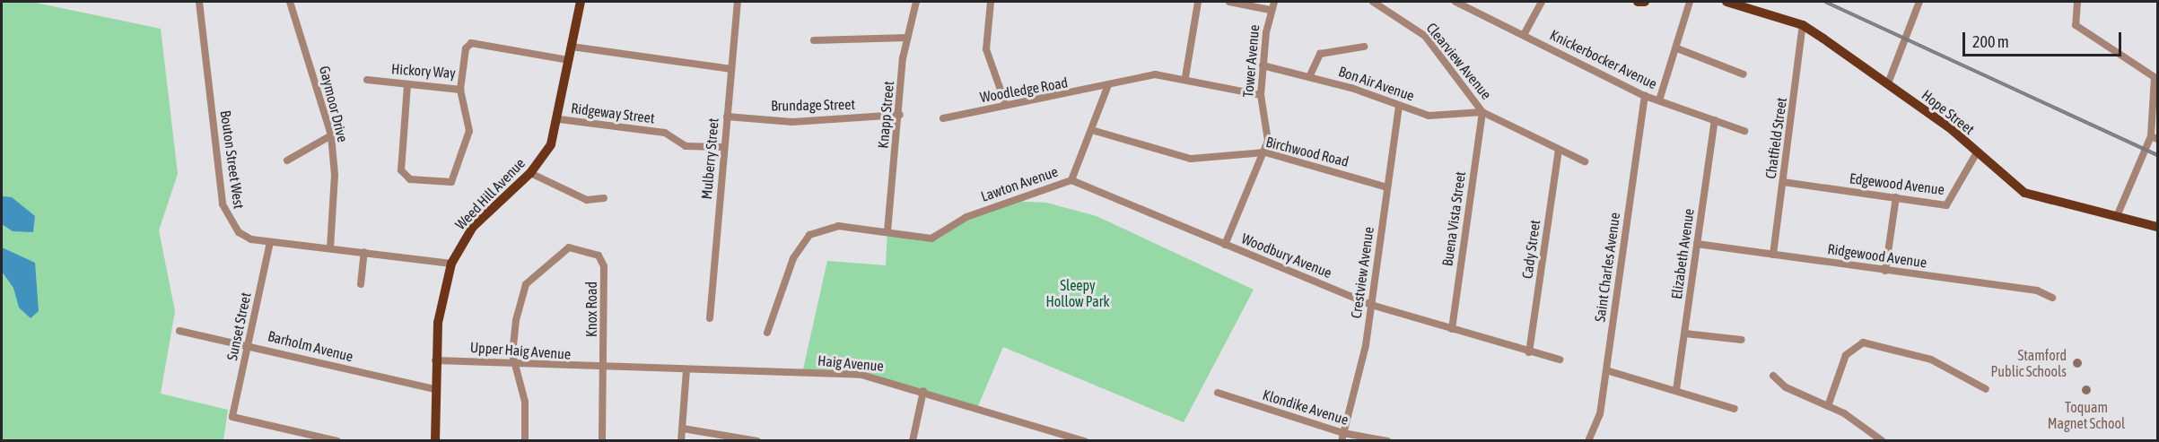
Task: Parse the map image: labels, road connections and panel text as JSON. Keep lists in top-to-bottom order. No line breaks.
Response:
{"streets":{"main road":["Hope Street","Weed Hill Avenue"],"street":["Knickerbocker Avenue","Tower Avenue","Clearview Avenue","Hickory Way","Bon Air Avenue","Woodledge Road","Gaymoor Drive","Brundage Street","Ridgeway Street","Knapp Street","Chatfield Street","Birchwood Road","Mulberry Street","Bouton Street West","Lawton Avenue","Edgewood Avenue","Buena Vista Street","Cady Street","Elizabeth Avenue","Woodbury Avenue","Ridgewood Avenue","Saint Charles Avenue","Crestview Avenue","Knox Road","Sunset Street","Barholm Avenue","Upper Haig Avenue","Haig Avenue","Klondike Avenue"]},"crossings":[["Knickerbocker Avenue","Elizabeth Avenue"],["Knickerbocker Avenue","Saint Charles Avenue"],["Tower Avenue","Bon Air Avenue"],["Tower Avenue","Birchwood Road"],["Tower Avenue","Woodbury Avenue"],["Clearview Avenue","Bon Air Avenue"],["Clearview Avenue","Buena Vista Street"],["Clearview Avenue","Cady Street"],["Hickory Way","Weed Hill Avenue"],["Bon Air Avenue","Buena Vista Street"],["Bon Air Avenue","Crestview Avenue"],["Woodledge Road","Lawton Avenue"],["Gaymoor Drive","Bouton Street West"],["Brundage Street","Knapp Street"],["Brundage Street","Mulberry Street"],["Hope Street","Chatfield Street"],["Hope Street","Edgewood Avenue"],["Ridgeway Street","Mulberry Street"],["Ridgeway Street","Weed Hill Avenue"],["Knapp Street","Lawton Avenue"],["Chatfield Street","Edgewood Avenue"],["Chatfield Street","Ridgewood Avenue"],["Birchwood Road","Lawton Avenue"],["Birchwood Road","Crestview Avenue"],["Bouton Street West","Weed Hill Avenue"],["Bouton Street West","Sunset Street"],["Lawton Avenue","Woodbury Avenue"],["Weed Hill Avenue","Barholm Avenue"],["Weed Hill Avenue","Upper Haig Avenue"],["Buena Vista Street","Woodbury Avenue"],["Cady Street","Woodbury Avenue"],["Elizabeth Avenue","Ridgewood Avenue"],["Woodbury Avenue","Crestview Avenue"],["Crestview Avenue","Klondike Avenue"],["Knox Road","Upper Haig Avenue"],["Knox Road","Haig Avenue"],["Sunset Street","Barholm Avenue"],["Upper Haig Avenue","Haig Avenue"]],"parks":["Sleepy Hollow Park"],"places":["Stamford Public Schools","Toquam Magnet School"],"scale_bar":"200 m"}
